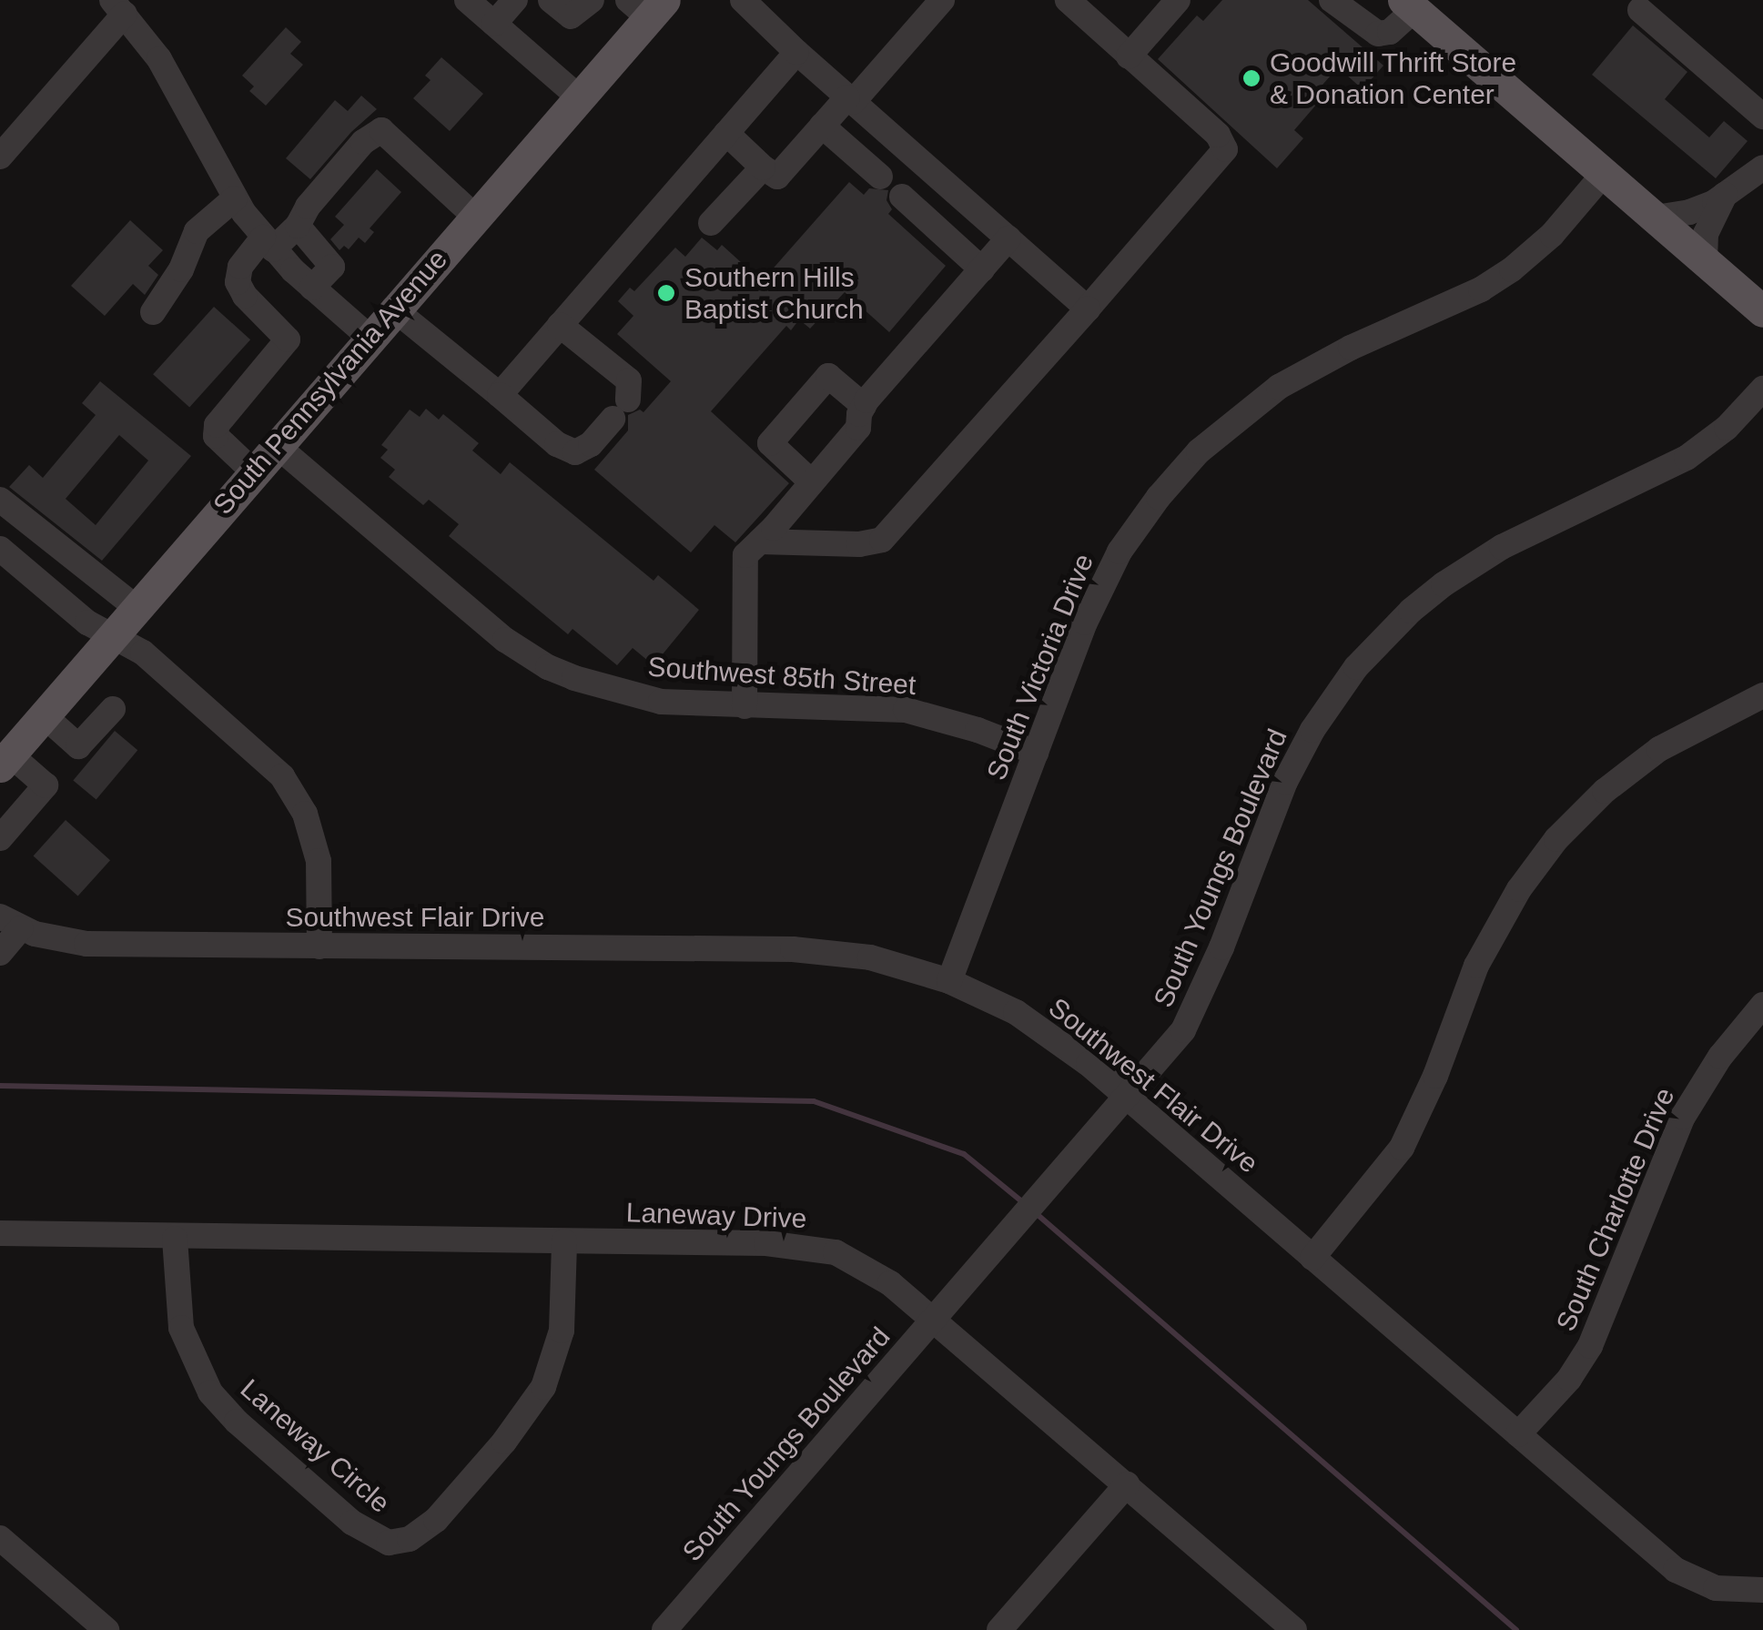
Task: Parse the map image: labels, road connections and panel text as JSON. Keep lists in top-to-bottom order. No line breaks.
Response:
{"streets":{"main road":["South Pennsylvania Avenue"],"street":["South Victoria Drive","Southwest 85th Street","South Youngs Boulevard","Southwest Flair Drive","South Charlotte Drive","Laneway Drive","Laneway Circle"]},"crossings":[["South Pennsylvania Avenue","Southwest 85th Street"],["South Victoria Drive","Southwest 85th Street"],["South Victoria Drive","Southwest Flair Drive"],["South Youngs Boulevard","Southwest Flair Drive"],["South Youngs Boulevard","Laneway Drive"],["Southwest Flair Drive","South Charlotte Drive"],["Laneway Drive","Laneway Circle"]],"places":["Goodwill Thrift Store & Donation Center","Southern Hills Baptist Church"]}
